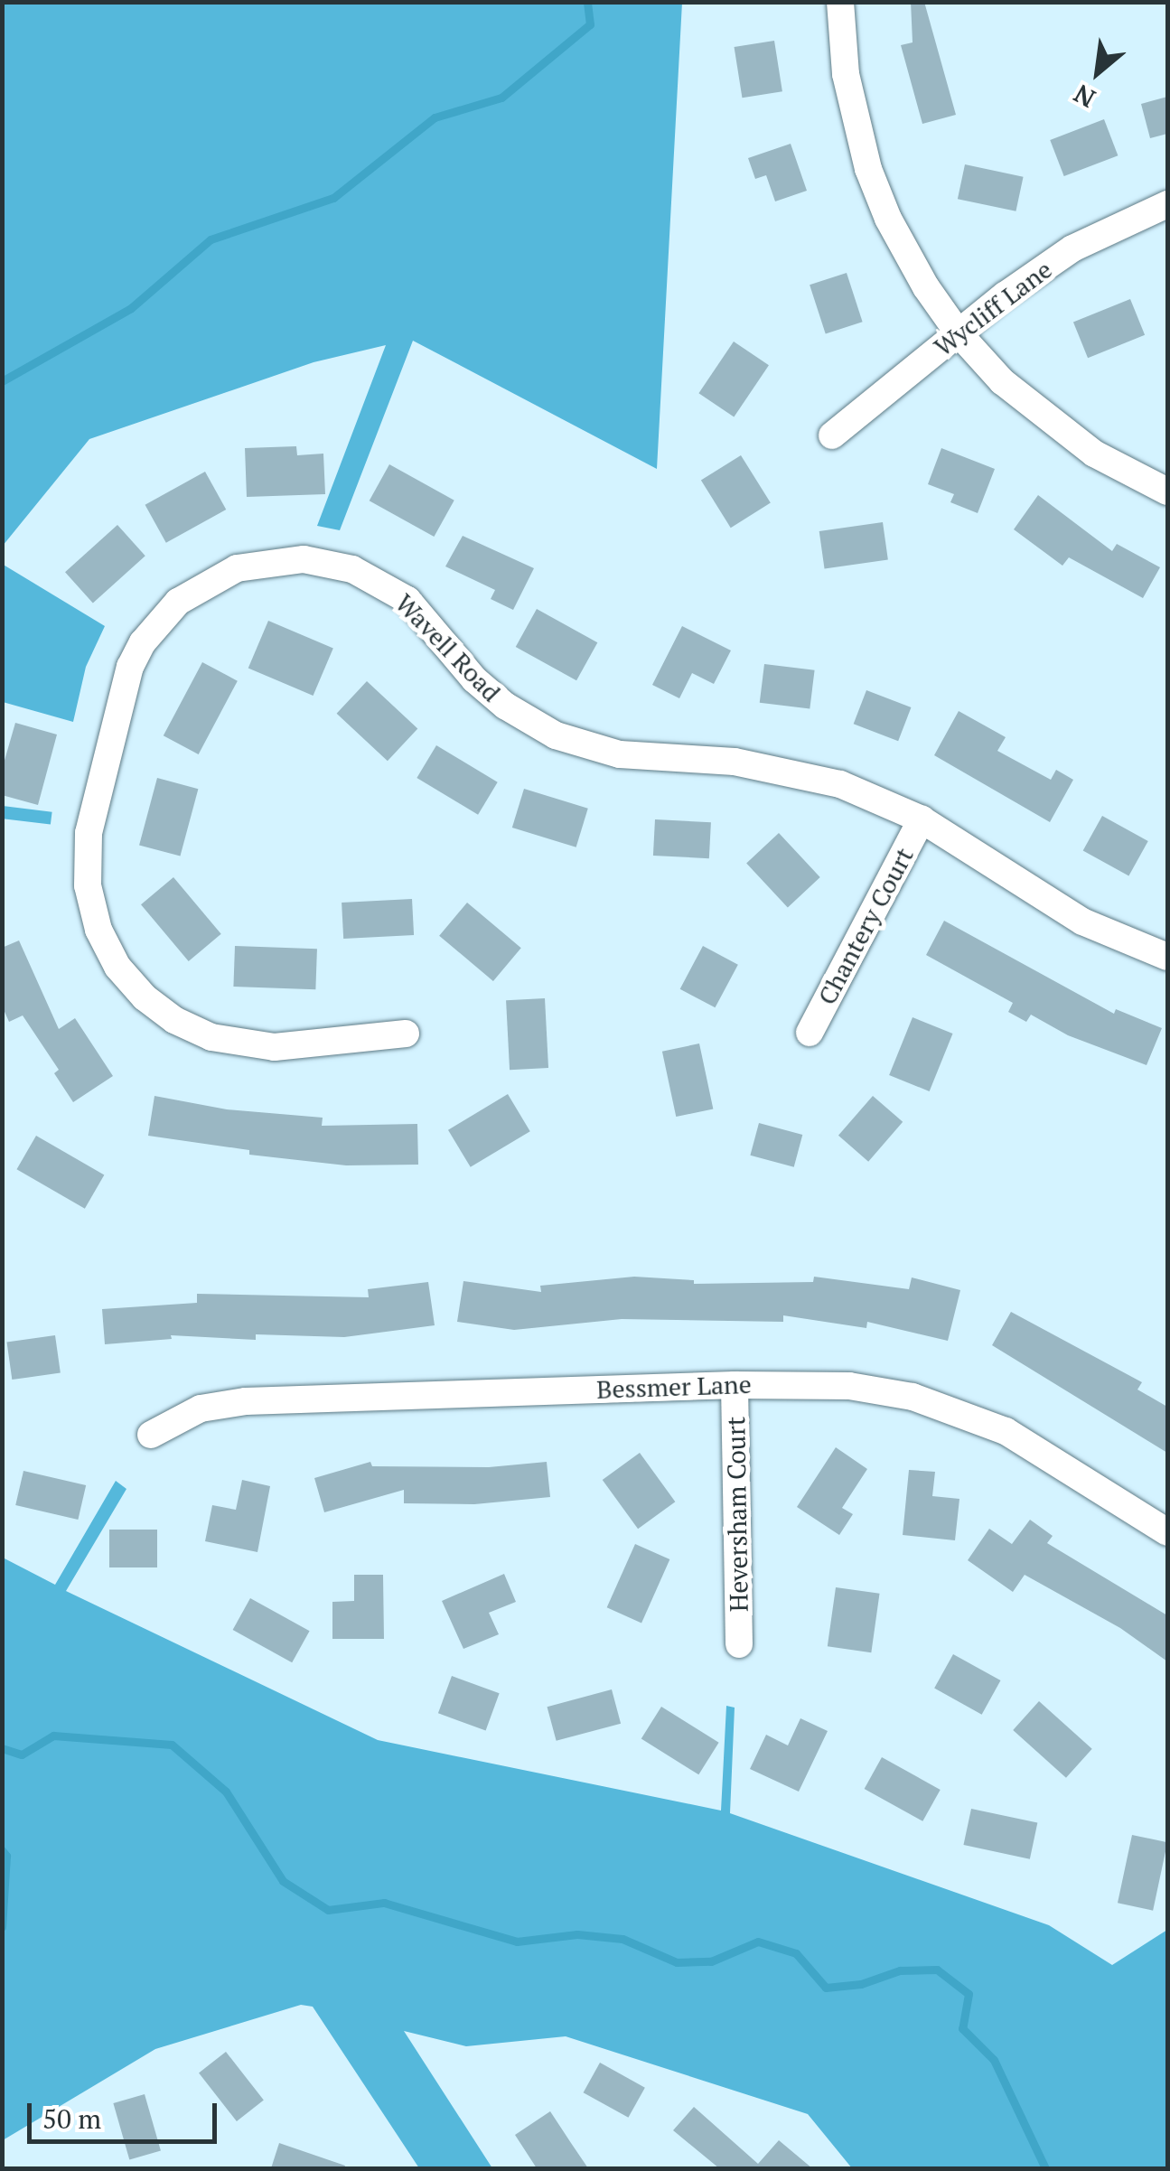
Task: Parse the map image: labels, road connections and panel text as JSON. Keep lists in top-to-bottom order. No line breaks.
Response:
{"streets":{"street":["Wycliff Lane","Wavell Road","Chantery Court","Bessmer Lane","Heversham Court"]},"crossings":[["Wavell Road","Chantery Court"],["Bessmer Lane","Heversham Court"]],"scale_bar":"50 m","north":"bottom left"}
